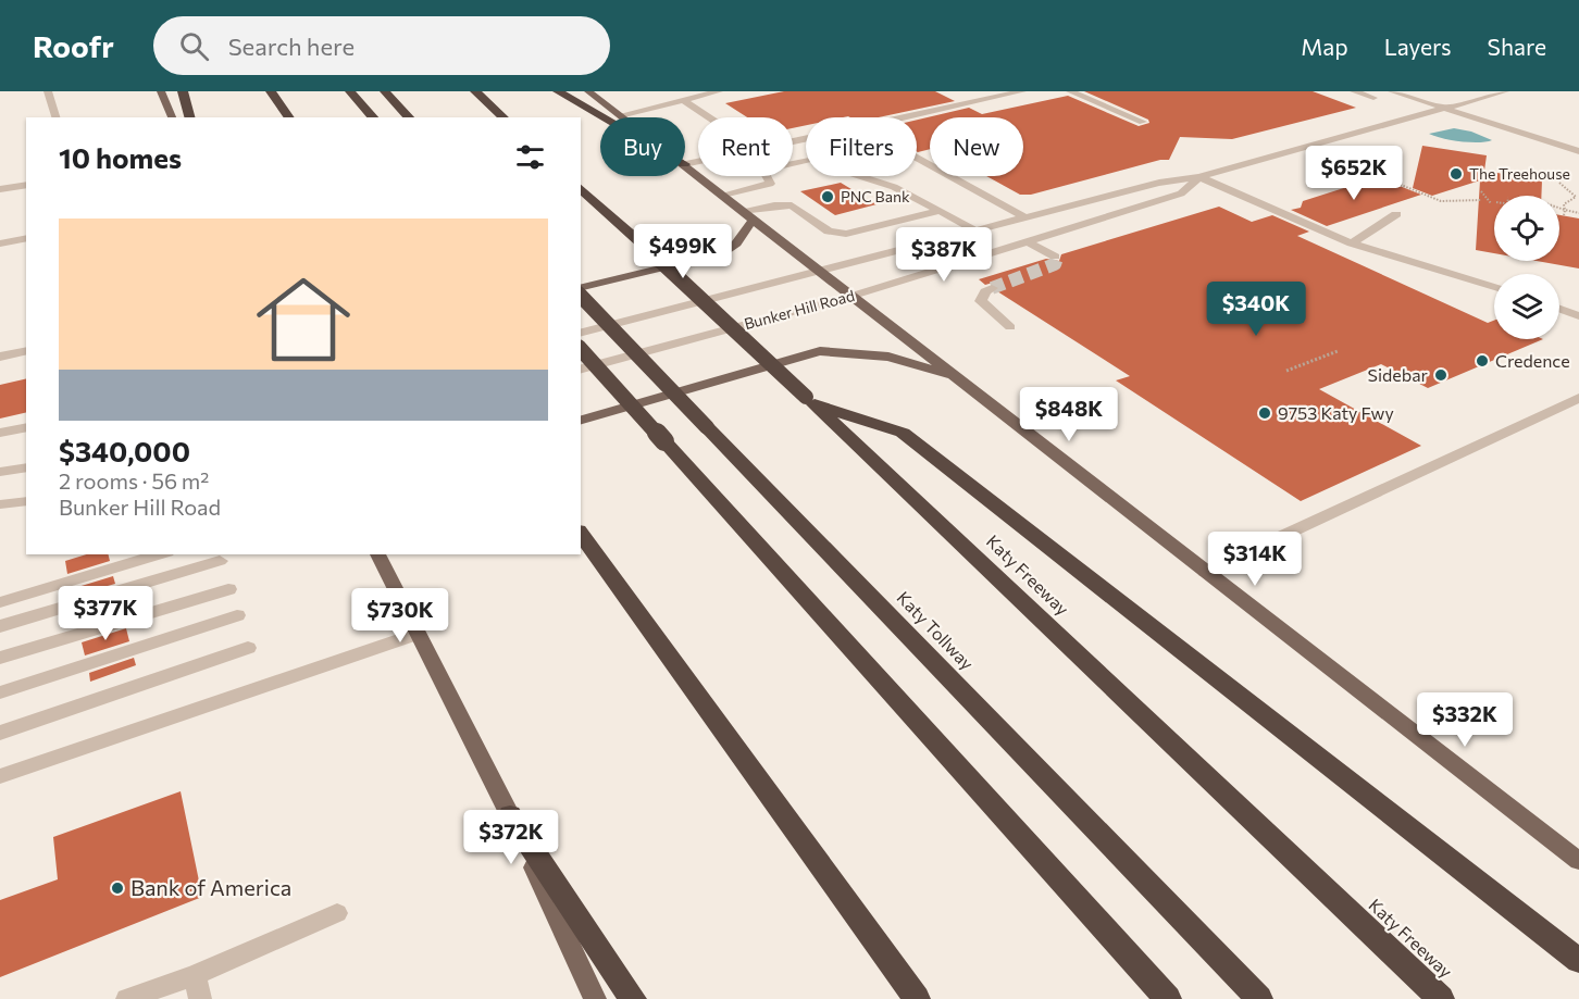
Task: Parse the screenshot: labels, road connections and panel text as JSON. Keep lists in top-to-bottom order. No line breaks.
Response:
{"streets":{"highway":["Katy Freeway","Katy Tollway"],"street":["Bunker Hill Road"]},"places":["The Treehouse","PNC Bank","Credence","Sidebar","9753 Katy Fwy","Bank of America"],"page":{"header":"Roofr","search":"Search here","nav":["Map","Layers","Share"],"chip":["Buy","Rent","Filters","New"],"heading":"10 homes","price":["$652K","$499K","$387K","$340K","$848K","$314K","$377K","$730K","$332K","$372K"],"list":[{"name":"$340,000","note":"2 rooms · 56 m² · Bunker Hill Road"}]}}
